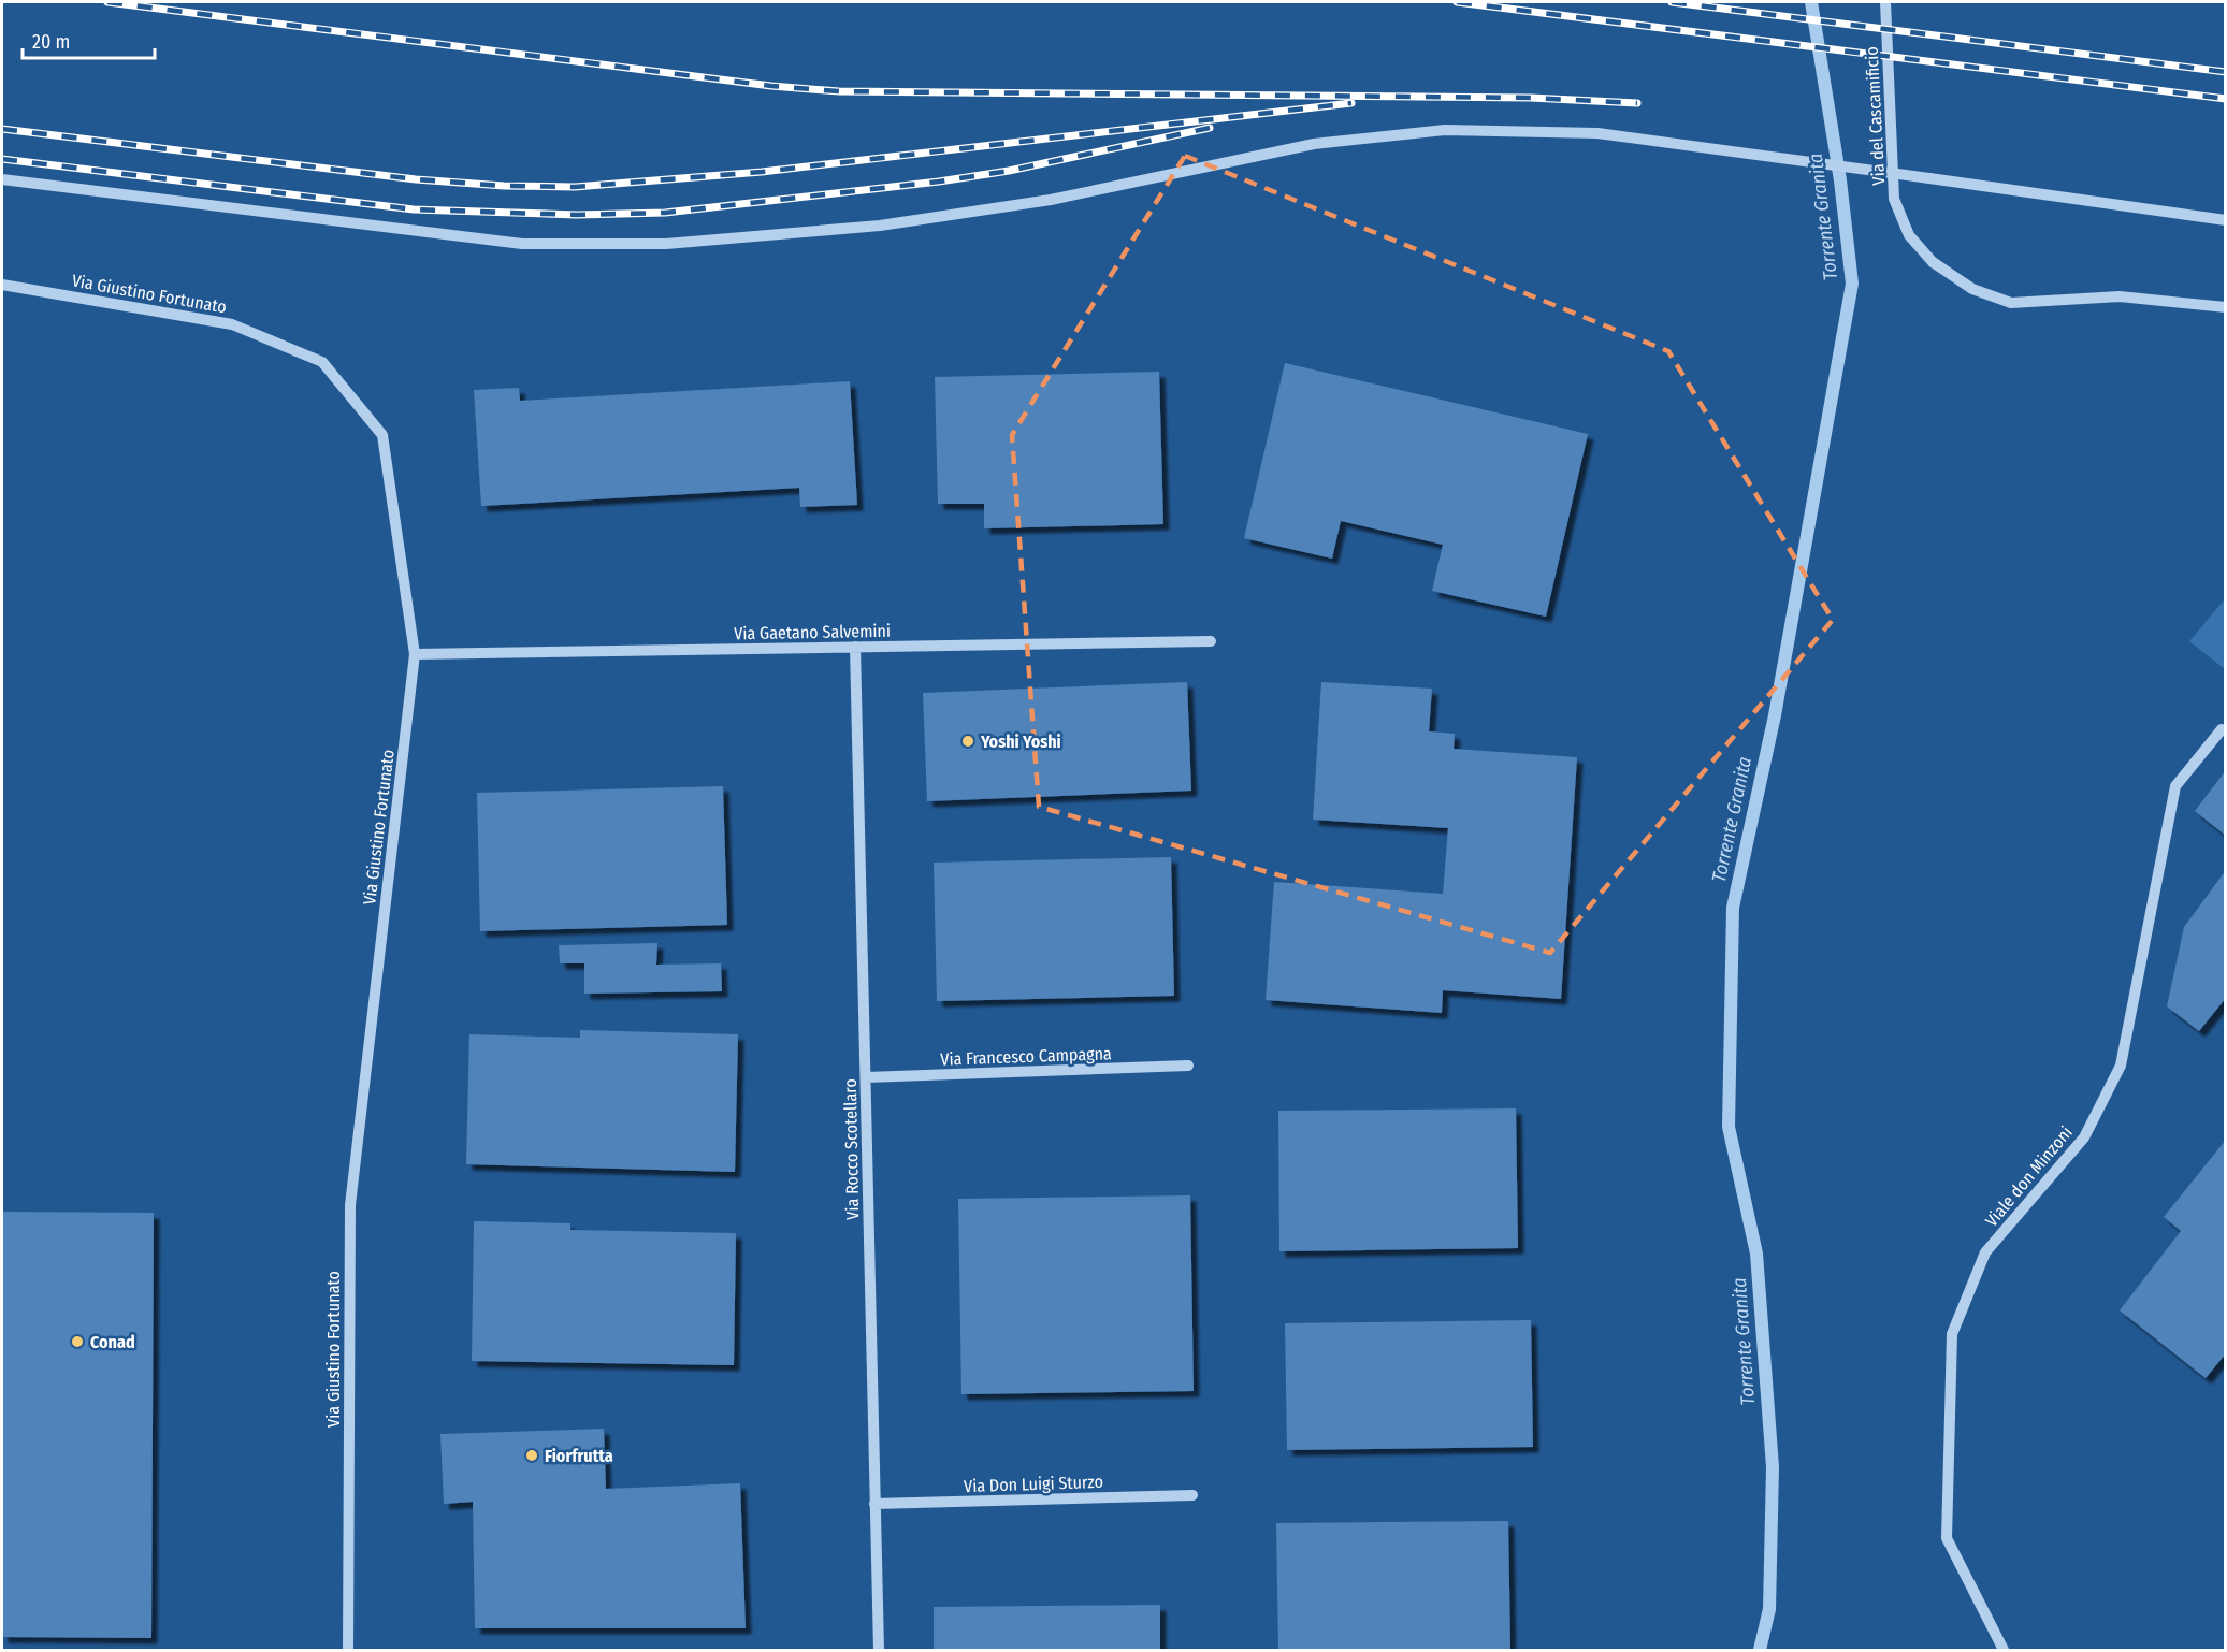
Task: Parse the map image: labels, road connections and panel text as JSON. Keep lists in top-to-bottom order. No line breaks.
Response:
{"streets":{"street":["Via del Cascamificio","Via Giustino Fortunato","Via Gaetano Salvemini","Via Francesco Campagna","Via Rocco Scotellaro","Viale don Minzoni","Via Don Luigi Sturzo"]},"crossings":[["Via Giustino Fortunato","Via Gaetano Salvemini"],["Via Gaetano Salvemini","Via Rocco Scotellaro"],["Via Francesco Campagna","Via Rocco Scotellaro"],["Via Rocco Scotellaro","Via Don Luigi Sturzo"]],"water":["Torrente Granita"],"places":["Yoshi Yoshi","Conad","Fiorfrutta"],"scale_bar":"20 m"}
